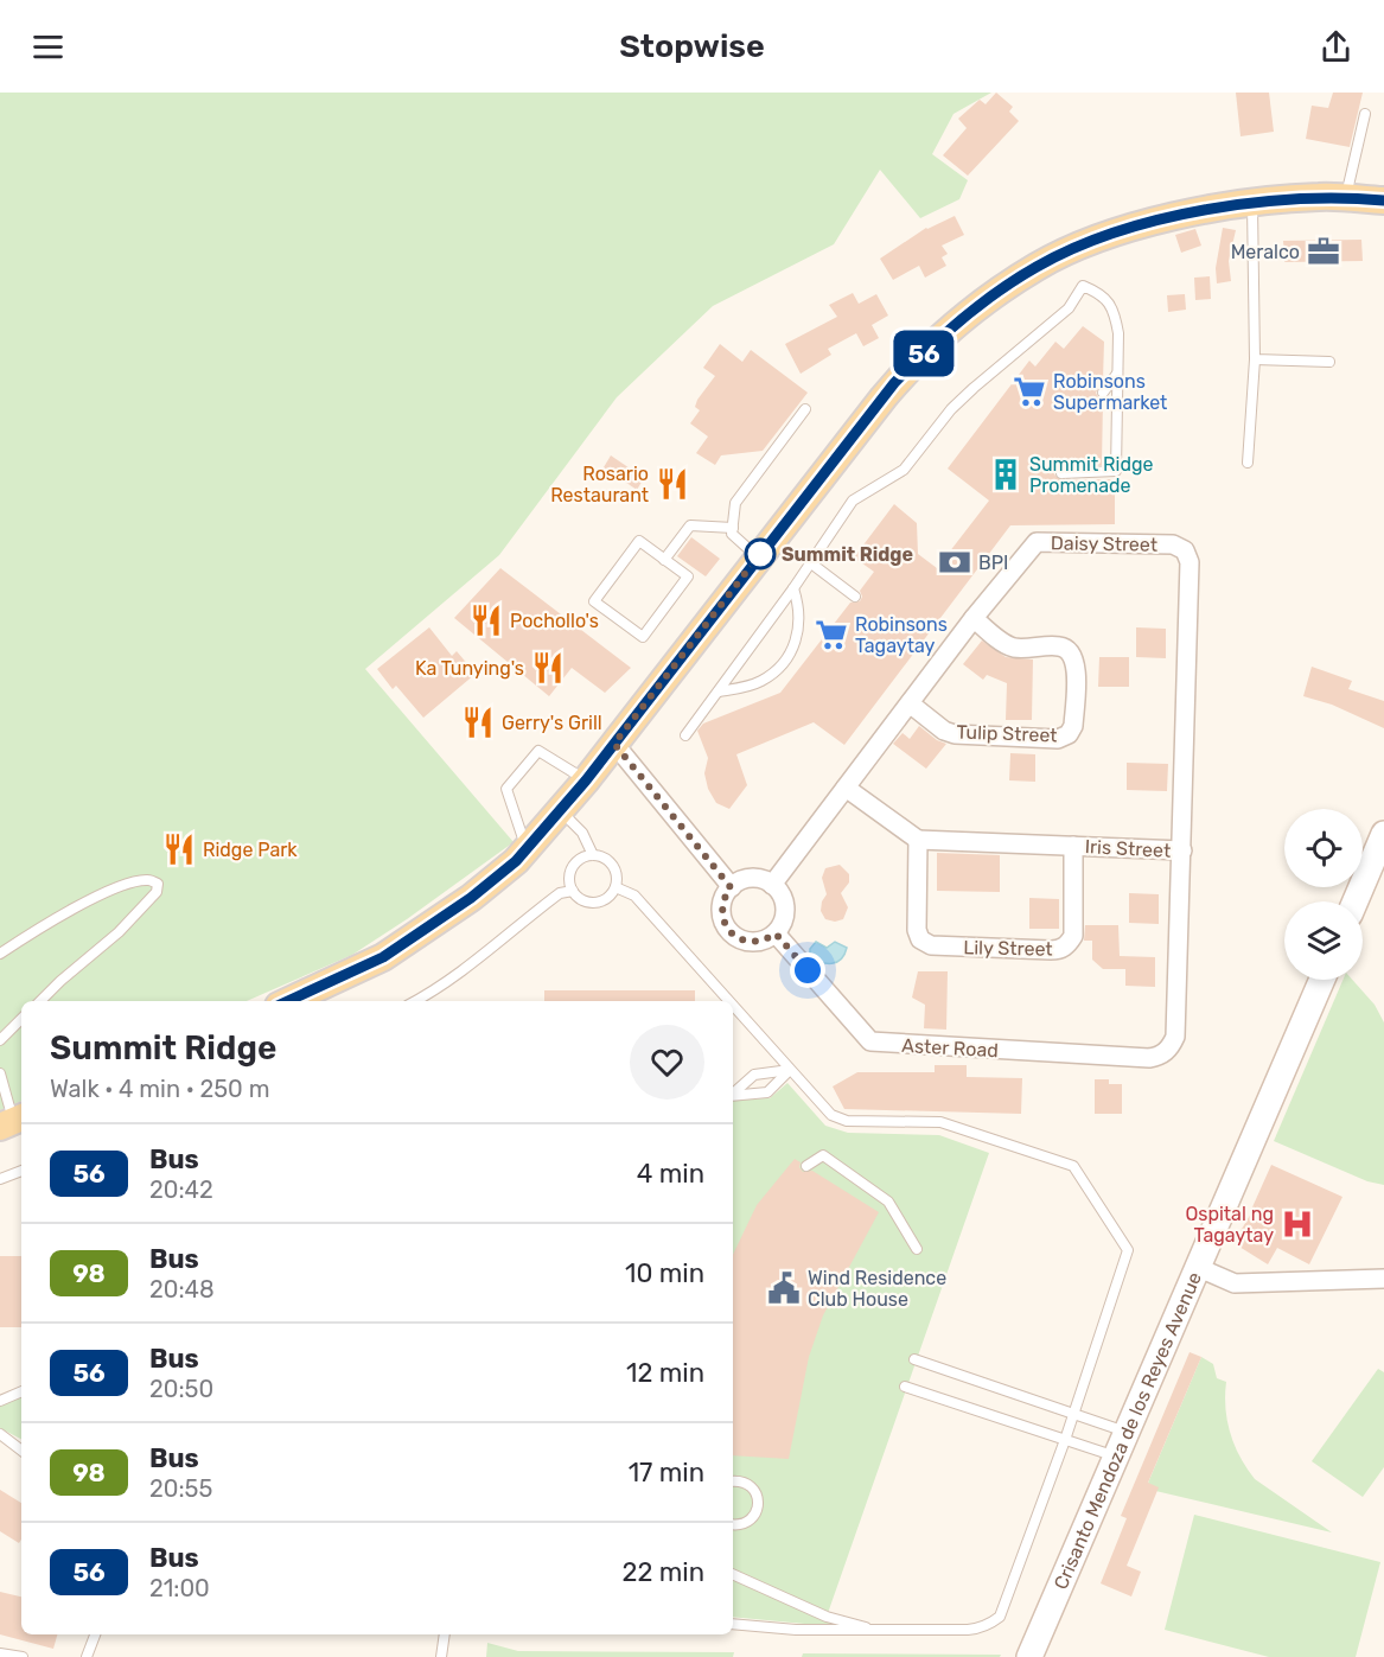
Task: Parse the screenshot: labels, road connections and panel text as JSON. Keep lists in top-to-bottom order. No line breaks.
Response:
{"streets":{"main road":["Crisanto Mendoza de los Reyes Avenue"],"street":["Daisy Street","Tulip Street","Iris Street","Lily Street","Aster Road"]},"crossings":[["Daisy Street","Tulip Street"],["Daisy Street","Iris Street"],["Daisy Street","Aster Road"],["Iris Street","Lily Street"],["Iris Street","Aster Road"]],"places":{"office":["Meralco"],"supermarket":["Robinsons Supermarket","Robinsons Tagaytay"],"building":["Summit Ridge Promenade"],"restaurant":["Rosario Restaurant","Pochollo's","Ka Tunying's","Gerry's Grill","Ridge Park"],"other":["Summit Ridge"],"bank":["BPI"],"hospital":["Ospital ng Tagaytay"],"public building":["Wind Residence Club House"]},"lines":["bus line 56"],"page":{"header":"Stopwise","on_map":"56","heading":["Summit Ridge","Walk · 4 min · 250 m"],"list":[{"mark":"56","name":"Bus","note":"20:42","value":"4 min"},{"mark":"98","name":"Bus","note":"20:48","value":"10 min"},{"mark":"56","name":"Bus","note":"20:50","value":"12 min"},{"mark":"98","name":"Bus","note":"20:55","value":"17 min"},{"mark":"56","name":"Bus","note":"21:00","value":"22 min"}]}}
